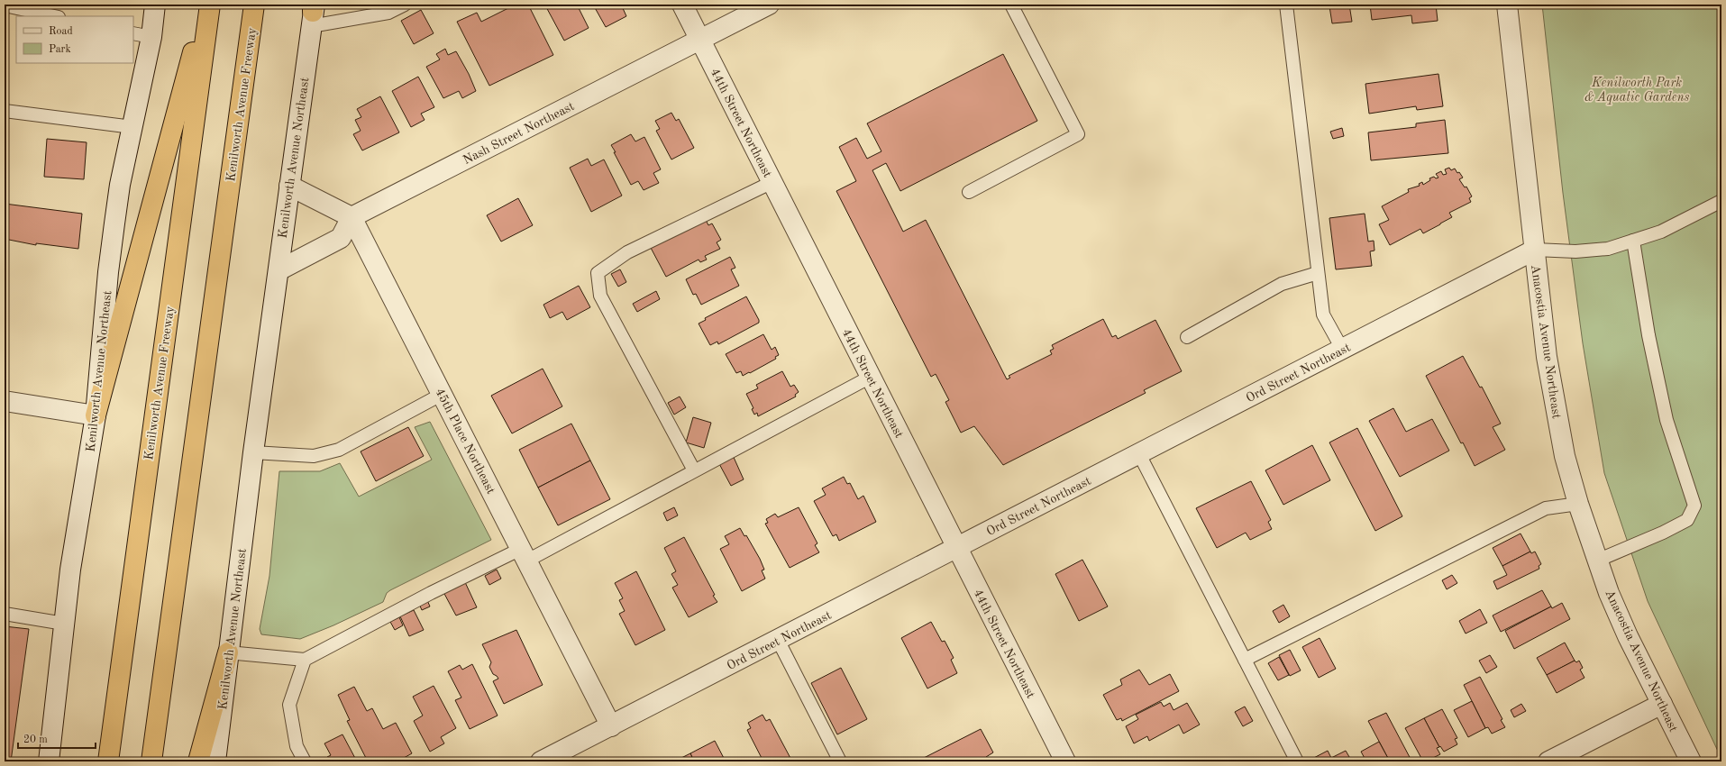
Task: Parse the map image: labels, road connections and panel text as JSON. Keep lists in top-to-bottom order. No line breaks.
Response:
{"streets":{"highway":["Kenilworth Avenue Freeway"],"street":["44th Street Northeast","Nash Street Northeast","Kenilworth Avenue Northeast","Anacostia Avenue Northeast","Ord Street Northeast","45th Place Northeast"]},"crossings":[["44th Street Northeast","Nash Street Northeast"],["44th Street Northeast","Ord Street Northeast"],["Nash Street Northeast","45th Place Northeast"],["Anacostia Avenue Northeast","Ord Street Northeast"],["Ord Street Northeast","45th Place Northeast"]],"parks":["Kenilworth Park & Aquatic Gardens"],"legend":["Road","Park"],"scale_bar":"20 m"}
